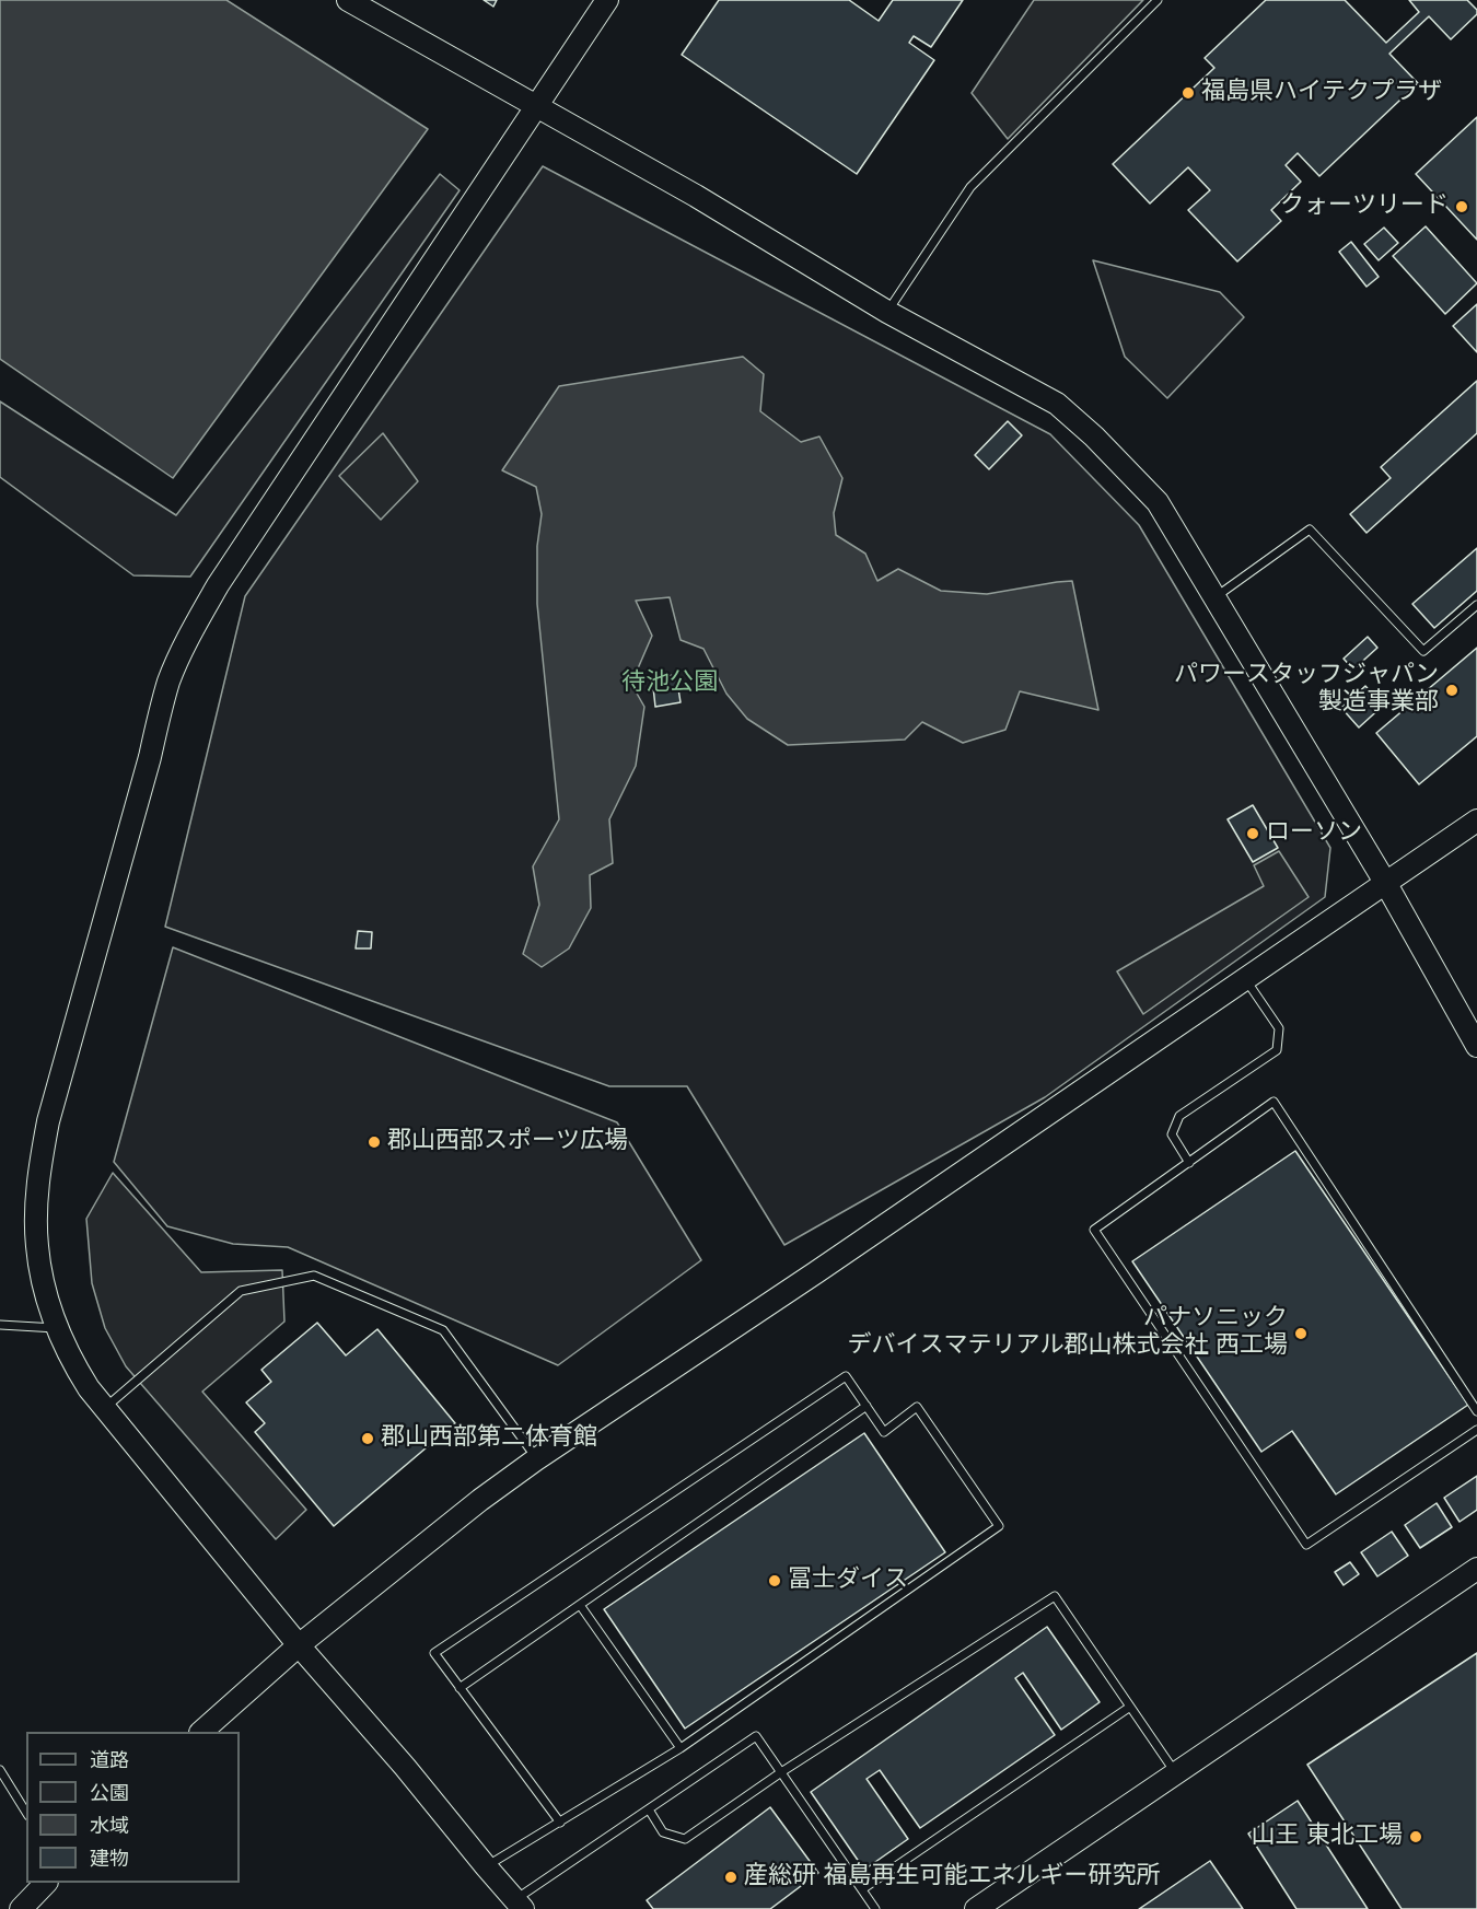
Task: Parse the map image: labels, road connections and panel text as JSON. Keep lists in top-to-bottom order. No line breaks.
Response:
{"parks":["待池公園"],"places":["福島県ハイテクプラザ","クォーツリード","パワースタッフジャパン 製造事業部","ローソン","郡山西部スポーツ広場","パナソニック デバイスマテリアル郡山株式会社 西工場","郡山西部第二体育館","冨士ダイス","山王 東北工場","産総研 福島再生可能エネルギー研究所"],"legend":["道路","公園","水域","建物"]}
